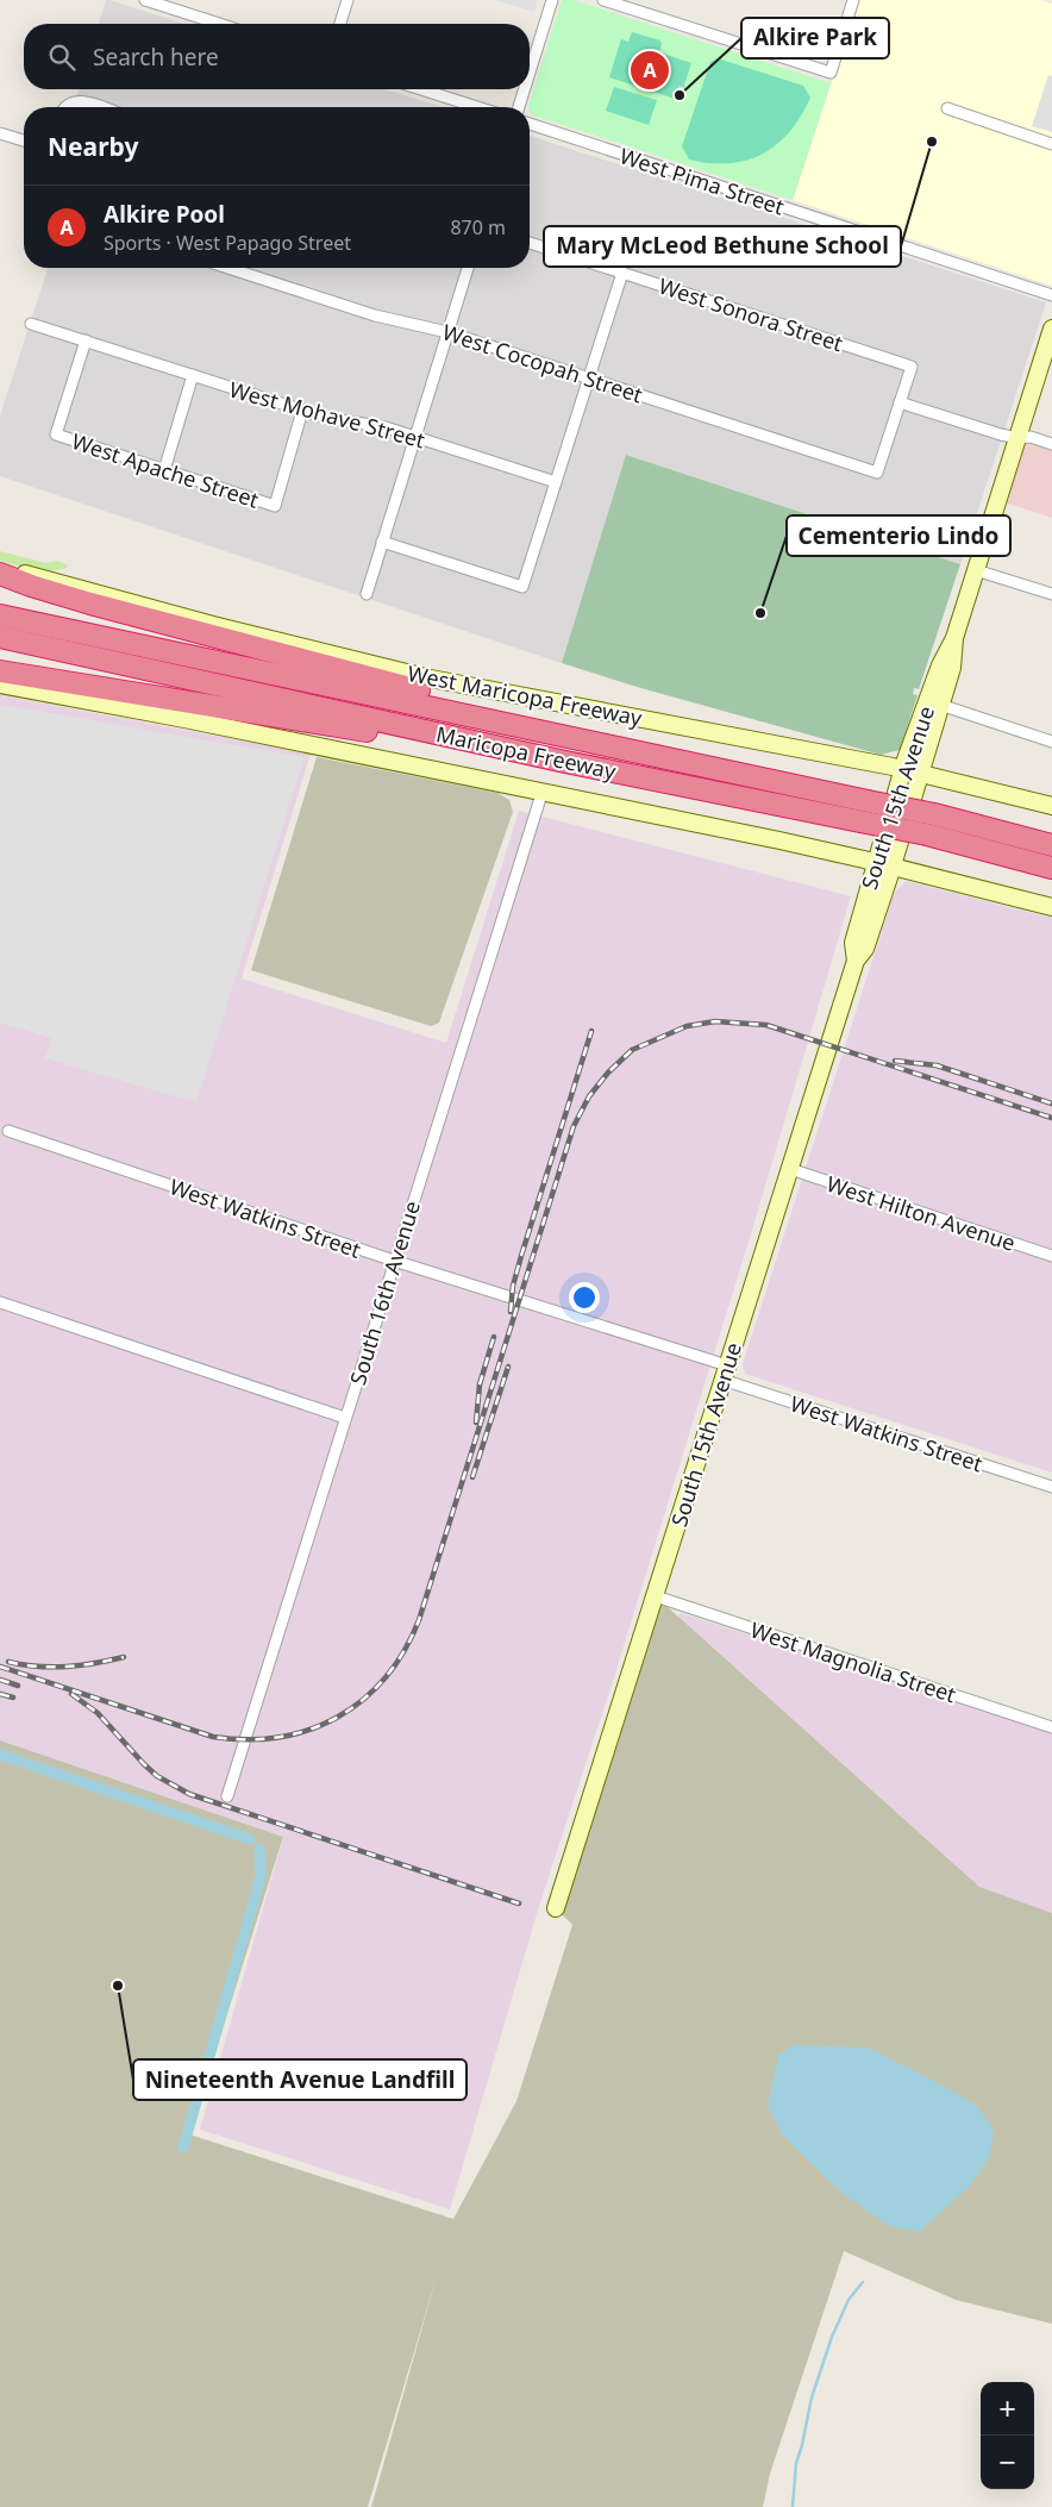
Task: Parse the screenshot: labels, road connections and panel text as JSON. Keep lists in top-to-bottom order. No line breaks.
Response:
{"streets":{"highway":["Maricopa Freeway"],"main road":["West Maricopa Freeway","South 15th Avenue"],"street":["West Pima Street","West Sonora Street","West Cocopah Street","West Mohave Street","West Apache Street","West Hilton Avenue","West Watkins Street","South 16th Avenue","West Magnolia Street"]},"crossings":[["West Sonora Street","West Cocopah Street"],["West Mohave Street","West Apache Street"],["West Maricopa Freeway","South 15th Avenue"],["South 15th Avenue","West Hilton Avenue"],["South 15th Avenue","West Watkins Street"],["South 15th Avenue","West Magnolia Street"],["West Watkins Street","South 16th Avenue"]],"places":["Alkire Park","Mary McLeod Bethune School","Cementerio Lindo","Nineteenth Avenue Landfill"],"page":{"search":"Search here","pins":"A","heading":"Nearby","list":[{"mark":"A","name":"Alkire Pool","note":"Sports · West Papago Street","value":"870 m"}],"map_buttons":["+","−"]}}
